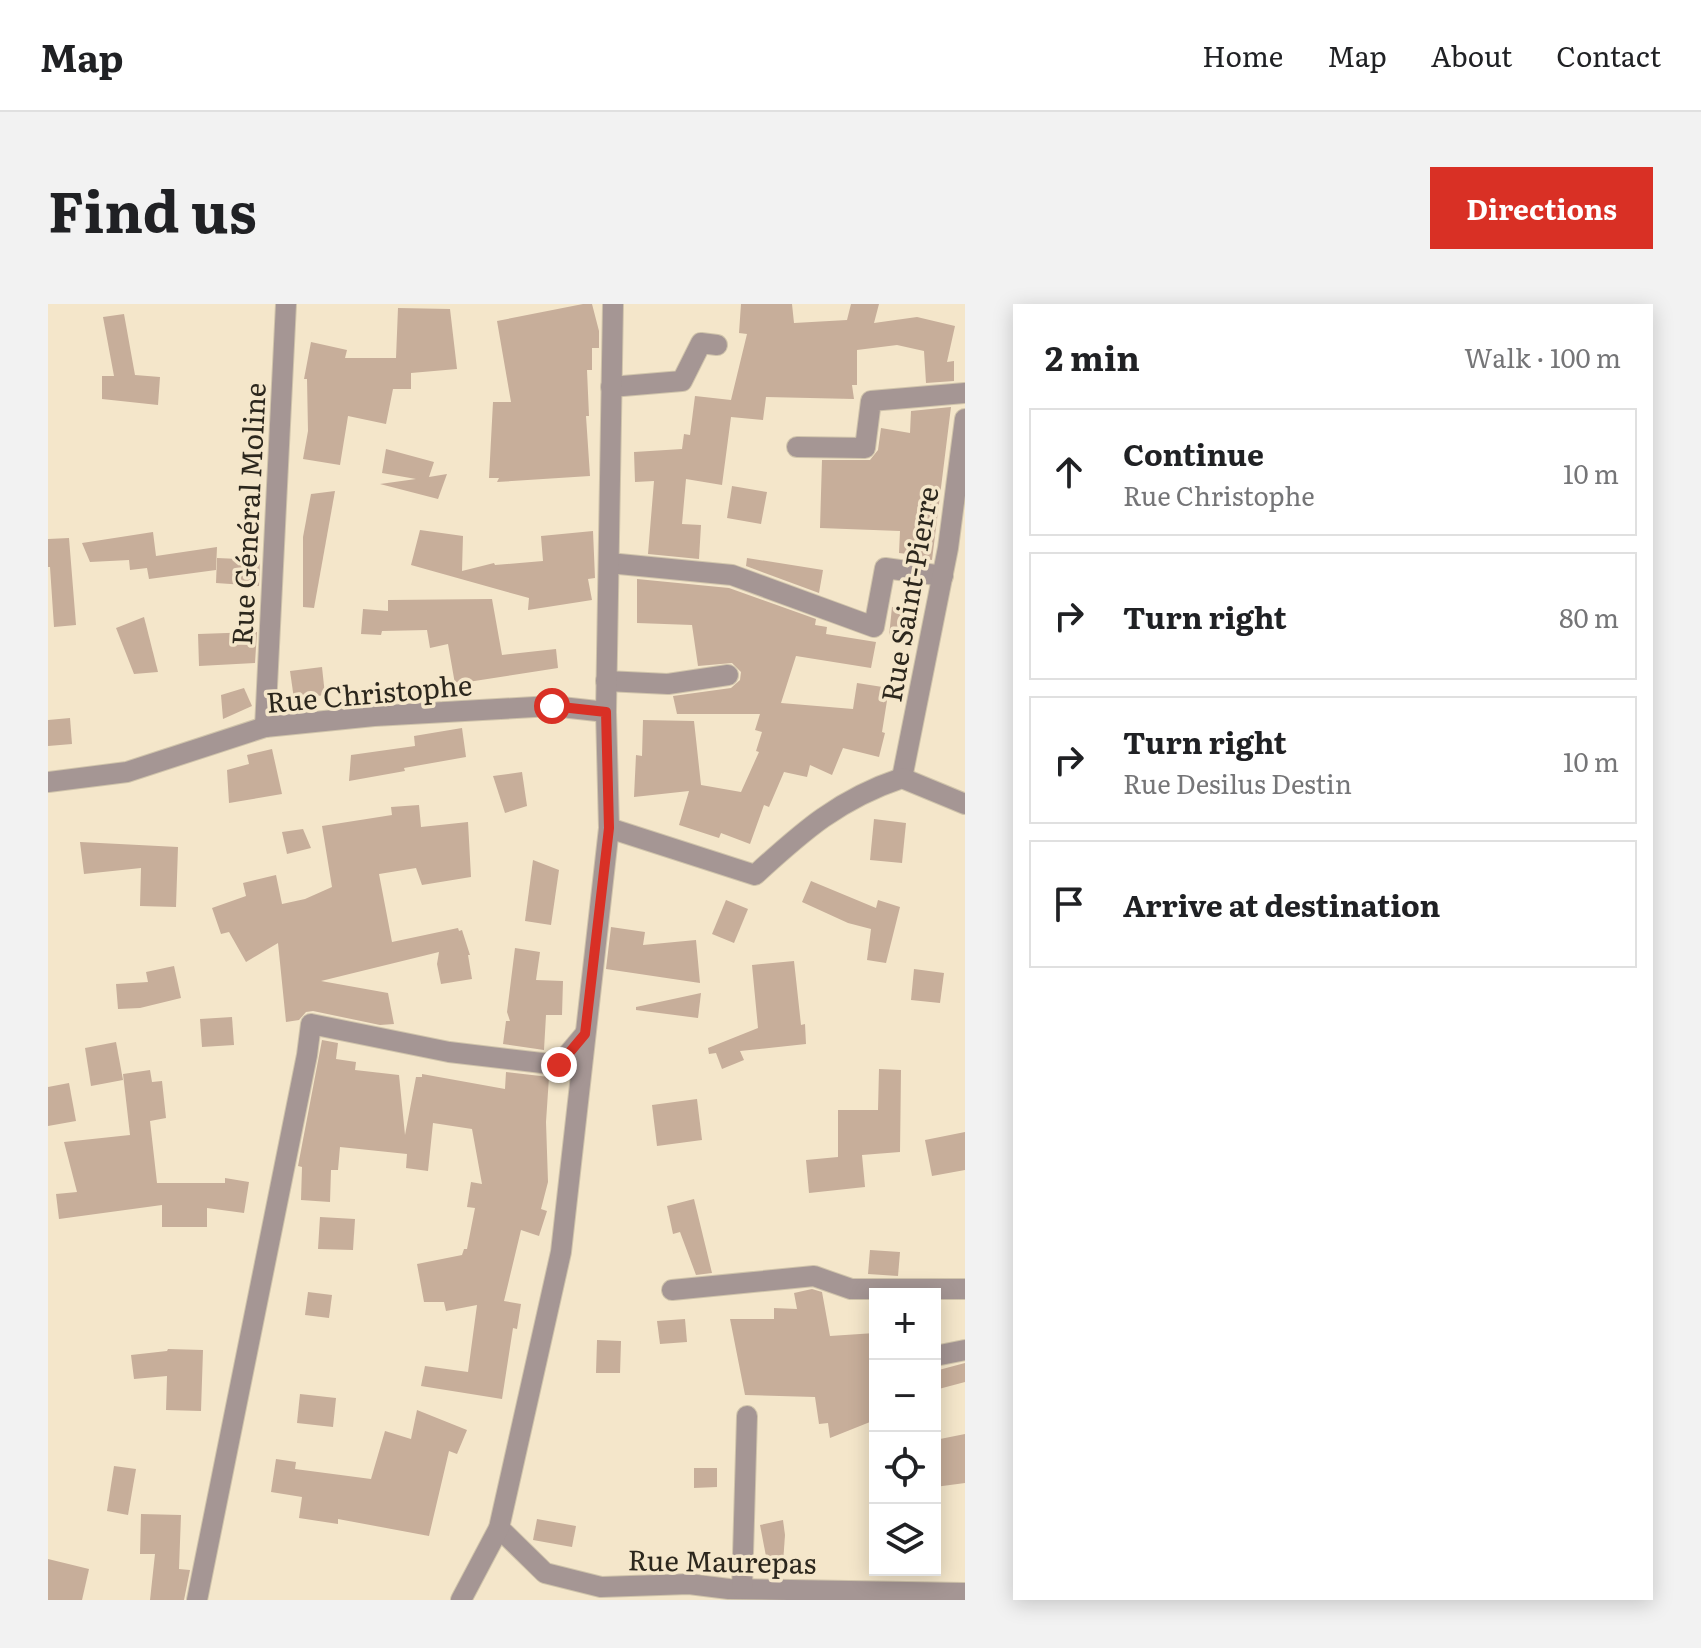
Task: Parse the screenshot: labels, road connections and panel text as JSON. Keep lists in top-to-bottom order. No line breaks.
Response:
{"streets":{"street":["Rue Général Moline","Rue Saint-Pierre","Rue Christophe","Rue Maurepas"]},"crossings":[["Rue Général Moline","Rue Christophe"]],"page":{"header":"Map","nav":["Home","Map","About","Contact"],"title":"Find us","buttons":"Directions","heading":["2 min","Walk · 100 m"],"list":[["Continue","Rue Christophe","10 m"],["Turn right","80 m"],["Turn right","Rue Desilus Destin","10 m"],"Arrive at destination"],"map_buttons":["+","−"]}}
